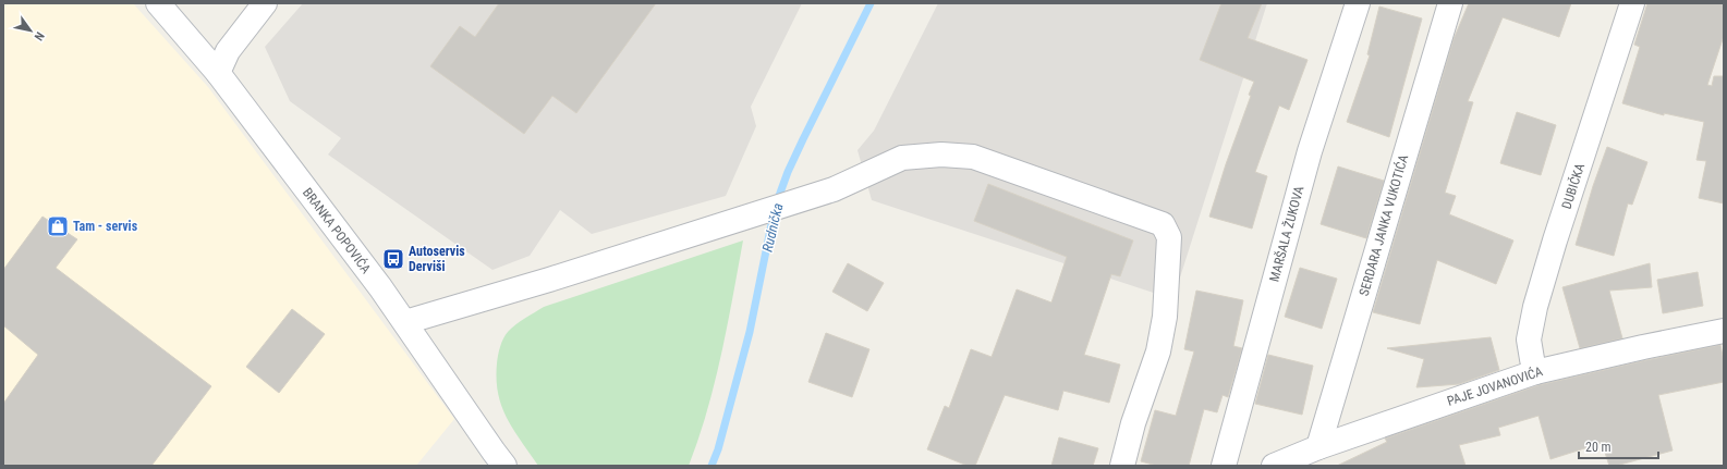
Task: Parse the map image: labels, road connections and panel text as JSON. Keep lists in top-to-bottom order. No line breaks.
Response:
{"streets":{"street":["DUBIČKA","SERDARA JANKA VUKOTIĆA","BRANKA POPOVIĆA","MARŠALA ŽUKOVA","PAJE JOVANOVIĆA"]},"crossings":[["DUBIČKA","PAJE JOVANOVIĆA"],["SERDARA JANKA VUKOTIĆA","PAJE JOVANOVIĆA"]],"water":["Rudnička"],"places":{"shop":["Tam - servis"],"bus stop":["Autoservis Derviši"]},"scale_bar":"20 m","north":"bottom right"}
